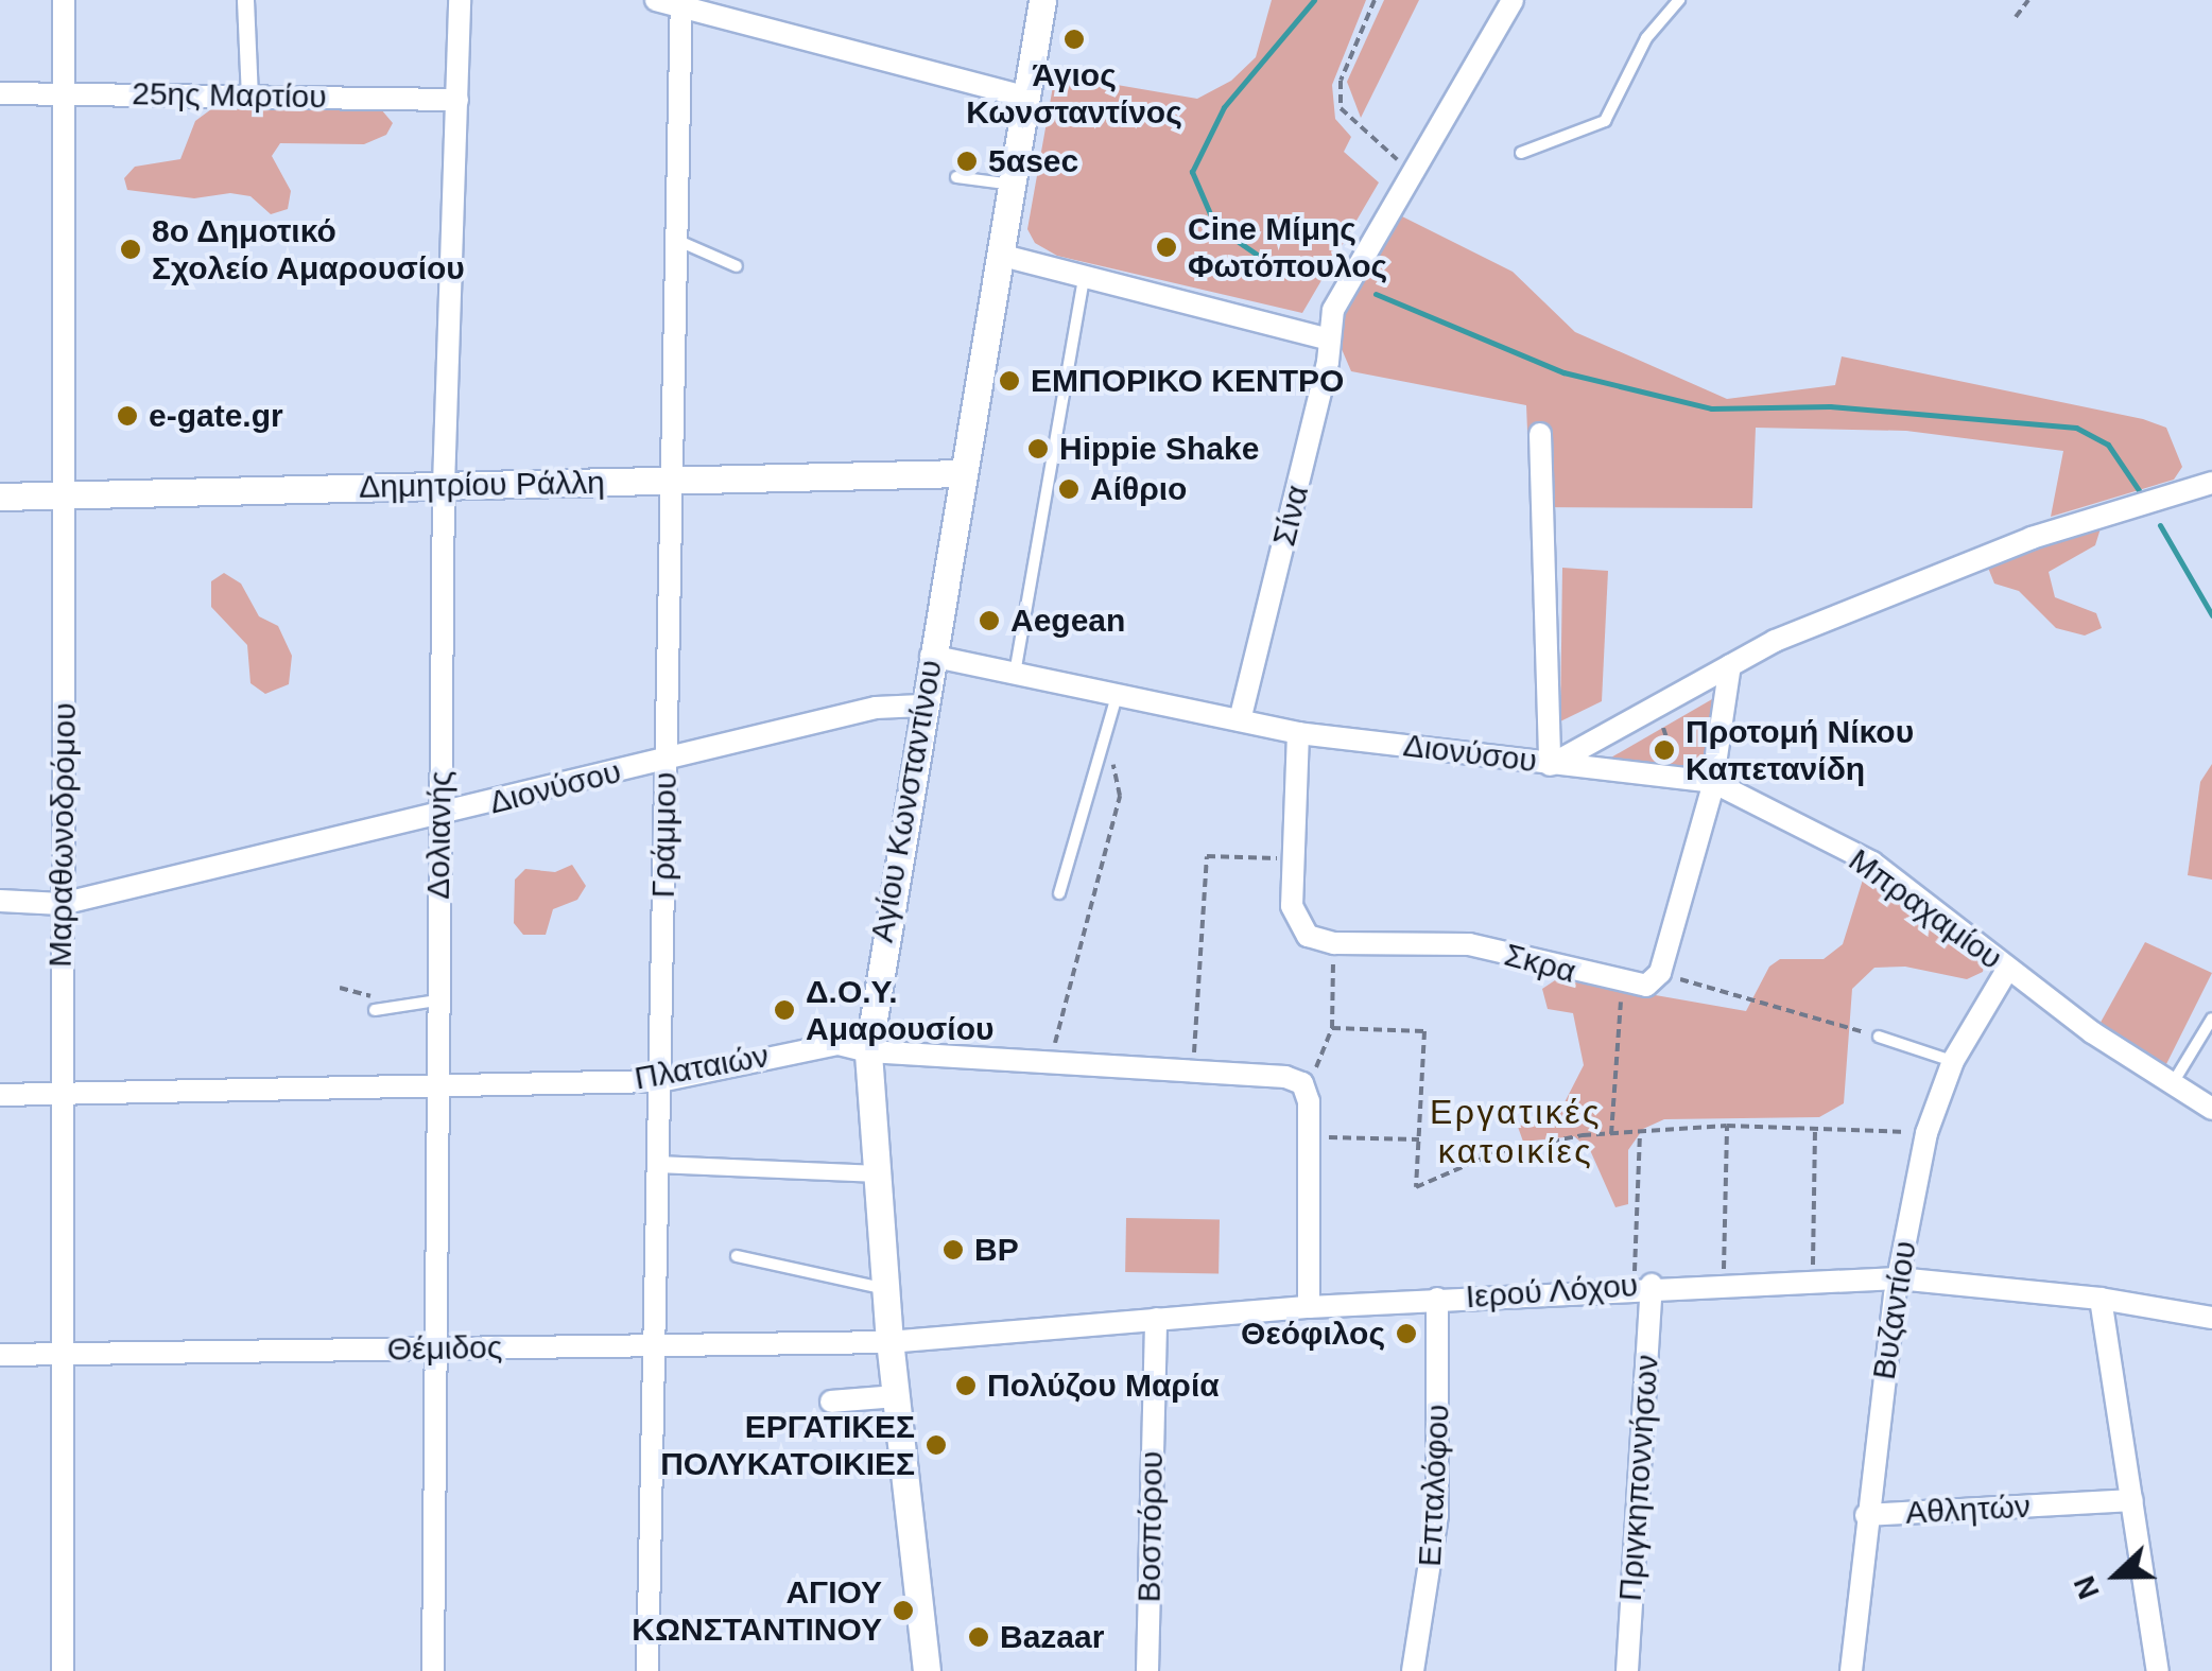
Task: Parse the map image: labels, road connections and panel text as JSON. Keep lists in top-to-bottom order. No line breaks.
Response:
{"streets":{"street":["25ης Μαρτίου","Δημητρίου Ράλλη","Σίνα","Διονύσου","Αγίου Κωνσταντίνου","Μαραθωνοδρόμου","Δολιανής","Γράμμου","Μπραχαμίου","Σκρα","Πλαταιών","Ιερού Λόχου","Βυζαντίου","Θέμιδος","Πριγκηποννήσων","Επταλόφου","Αθλητών","Βοσπόρου"]},"crossings":[["25ης Μαρτίου","Μαραθωνοδρόμου"],["25ης Μαρτίου","Δολιανής"],["Δημητρίου Ράλλη","Αγίου Κωνσταντίνου"],["Δημητρίου Ράλλη","Μαραθωνοδρόμου"],["Δημητρίου Ράλλη","Δολιανής"],["Δημητρίου Ράλλη","Γράμμου"],["Σίνα","Διονύσου"],["Διονύσου","Αγίου Κωνσταντίνου"],["Διονύσου","Μαραθωνοδρόμου"],["Διονύσου","Δολιανής"],["Διονύσου","Γράμμου"],["Διονύσου","Μπραχαμίου"],["Αγίου Κωνσταντίνου","Πλαταιών"],["Αγίου Κωνσταντίνου","Ιερού Λόχου"],["Αγίου Κωνσταντίνου","Θέμιδος"],["Μαραθωνοδρόμου","Πλαταιών"],["Μαραθωνοδρόμου","Θέμιδος"],["Δολιανής","Πλαταιών"],["Δολιανής","Θέμιδος"],["Γράμμου","Πλαταιών"],["Γράμμου","Θέμιδος"],["Μπραχαμίου","Βυζαντίου"],["Ιερού Λόχου","Βυζαντίου"],["Ιερού Λόχου","Θέμιδος"],["Ιερού Λόχου","Πριγκηποννήσων"],["Ιερού Λόχου","Επταλόφου"],["Ιερού Λόχου","Βοσπόρου"],["Βυζαντίου","Αθλητών"]],"districts":["Εργατικές κατοικίες"],"places":["Άγιος Κωνσταντίνος","5αsec","Cine Μίμης Φωτόπουλος","8ο Δημοτικό Σχολείο Αμαρουσίου","ΕΜΠΟΡΙΚΟ ΚΕΝΤΡΟ","e-gate.gr","Hippie Shake","Αίθριο","Aegean","Προτομή Νίκου Καπετανίδη","Δ.Ο.Υ. Αμαρουσίου","BP","Θεόφιλος","Πολύζου Μαρία","ΕΡΓΑΤΙΚΕΣ ΠΟΛΥΚΑΤΟΙΚΙΕΣ","ΑΓΙΟΥ ΚΩΝΣΤΑΝΤΙΝΟΥ","Bazaar"],"north":"left"}
